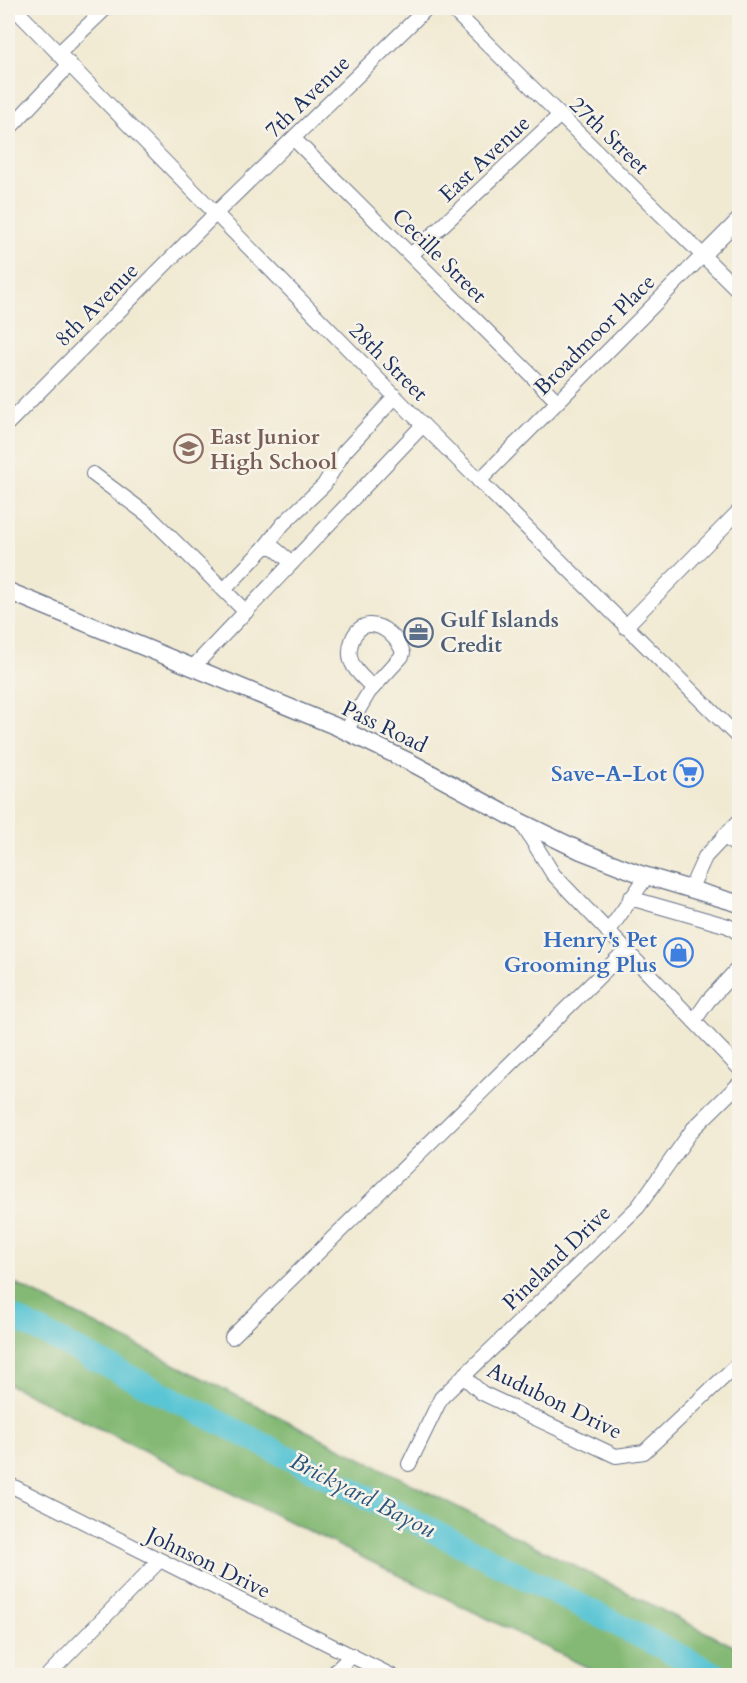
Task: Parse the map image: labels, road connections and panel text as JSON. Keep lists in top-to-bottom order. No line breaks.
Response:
{"streets":{"main road":["Pass Road"],"street":["7th Avenue","27th Street","East Avenue","Cecille Street","8th Avenue","Broadmoor Place","28th Street","Pineland Drive","Audubon Drive","Johnson Drive"]},"crossings":[["7th Avenue","Cecille Street"],["7th Avenue","8th Avenue"],["7th Avenue","28th Street"],["27th Street","East Avenue"],["27th Street","Broadmoor Place"],["East Avenue","Cecille Street"],["Cecille Street","Broadmoor Place"],["8th Avenue","28th Street"],["Broadmoor Place","28th Street"],["Pineland Drive","Audubon Drive"]],"water":["Brickyard Bayou"],"places":{"school or university":["East Junior High School"],"office":["Gulf Islands Credit"],"supermarket":["Save-A-Lot"],"shop":["Henry's Pet Grooming Plus"]}}
